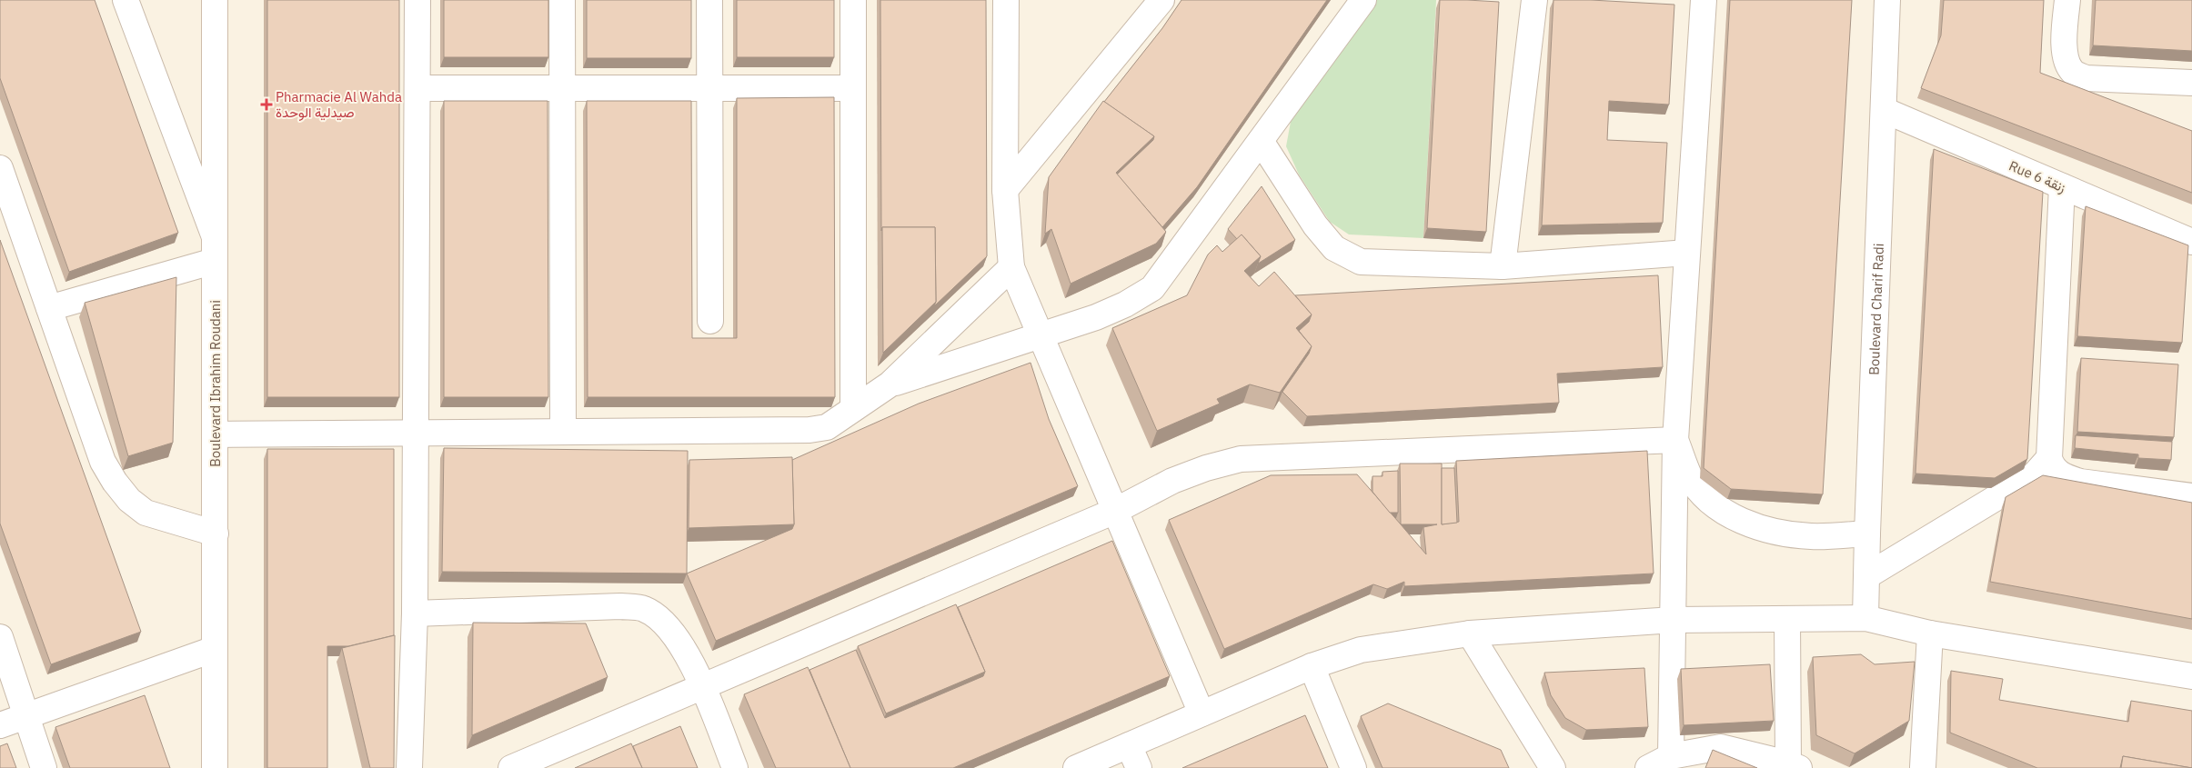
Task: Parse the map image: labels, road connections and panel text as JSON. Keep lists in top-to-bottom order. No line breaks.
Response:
{"streets":{"street":["Rue 6 زنقة","Boulevard Charif Radi","Boulevard Ibrahim Roudani"]},"crossings":[["Rue 6 زنقة","Boulevard Charif Radi"]],"places":{"health":["Pharmacie Al Wahda صيدلية الوحدة"]}}
